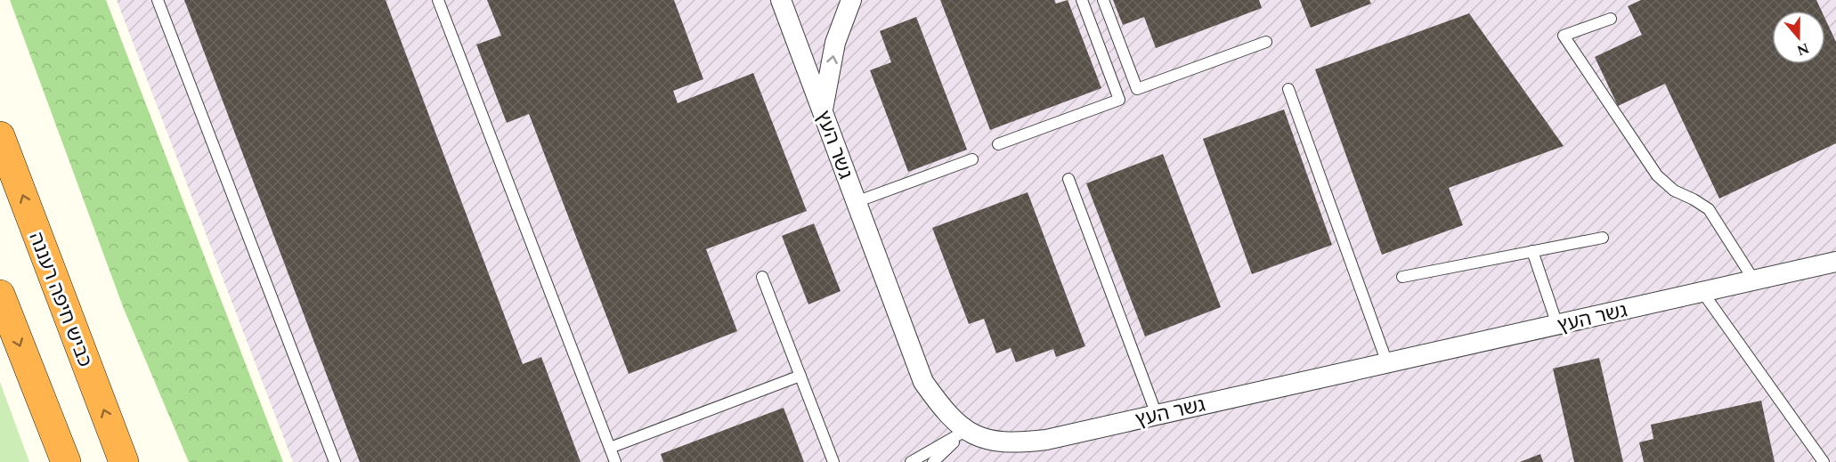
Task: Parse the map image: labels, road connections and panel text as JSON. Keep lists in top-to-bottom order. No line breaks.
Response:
{"streets":{"highway":["כביש חיפה רעננה"],"street":["גשר העץ"]},"north":"bottom"}
